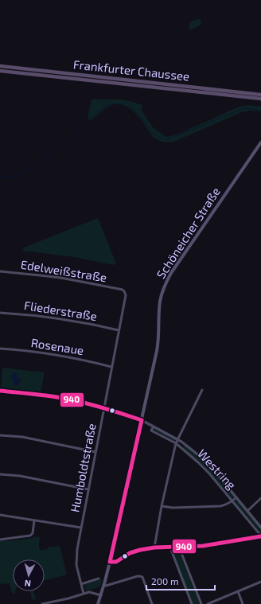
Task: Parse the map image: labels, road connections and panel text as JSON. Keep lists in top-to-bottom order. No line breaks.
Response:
{"streets":{"main road":["Frankfurter Chaussee","Schöneicher Straße"],"street":["Edelweißstraße","Fliederstraße","Rosenaue","Humboldtstraße","Westring"]},"crossings":[["Schöneicher Straße","Westring"],["Edelweißstraße","Humboldtstraße"],["Fliederstraße","Humboldtstraße"],["Rosenaue","Humboldtstraße"]],"lines":["transit line 940"],"scale_bar":"200 m","north":"bottom"}
